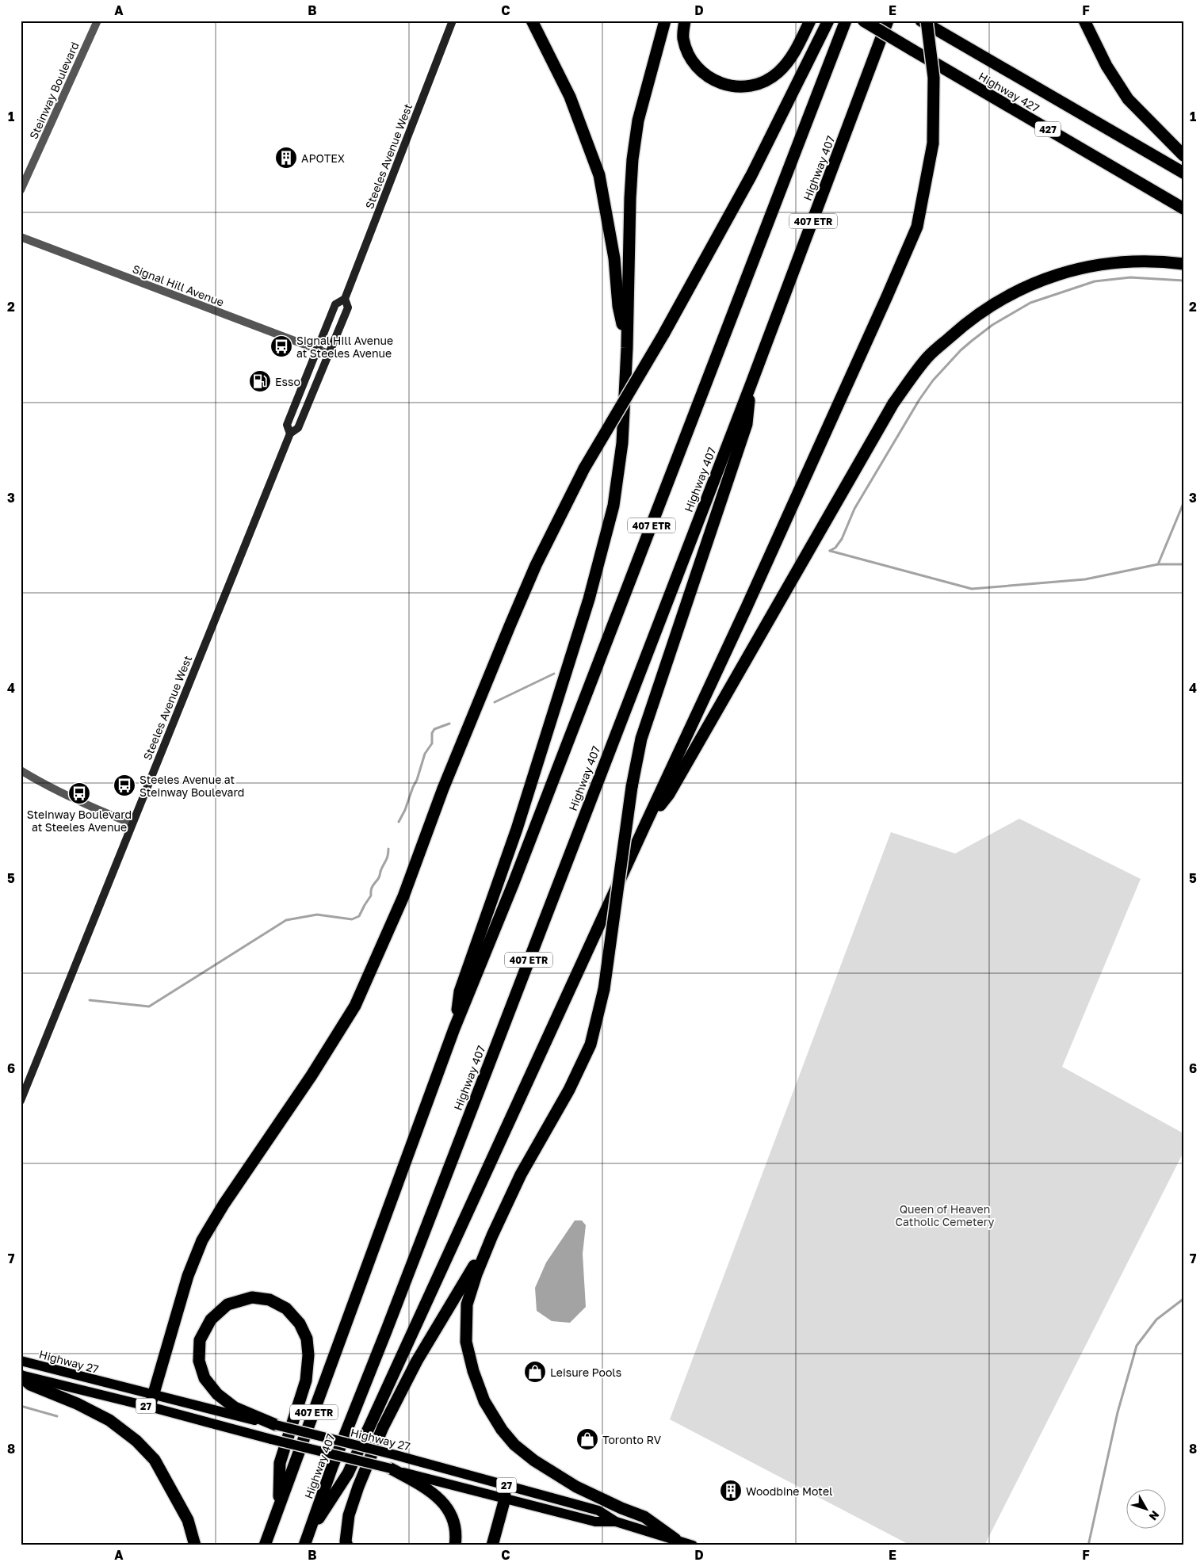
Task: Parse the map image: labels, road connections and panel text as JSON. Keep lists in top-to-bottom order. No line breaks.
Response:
{"streets":{"highway":["Highway 427","427","Highway 407","407 ETR"],"main road":["Steeles Avenue West","Highway 27","27"],"street":["Steinway Boulevard","Signal Hill Avenue"]},"crossings":[["Steeles Avenue West","Signal Hill Avenue"]],"parks":["Queen of Heaven Catholic Cemetery"],"places":{"building":["APOTEX","Woodbine Motel"],"bus stop":["Signal Hill Avenue at Steeles Avenue","Steeles Avenue at Steinway Boulevard","Steinway Boulevard at Steeles Avenue"],"fuel station":["Esso"],"shop":["Leisure Pools","Toronto RV"]},"north":"bottom right","grid":{"columns":["A","B","C","D","E","F"],"rows":["1","2","3","4","5","6","7","8"]}}
